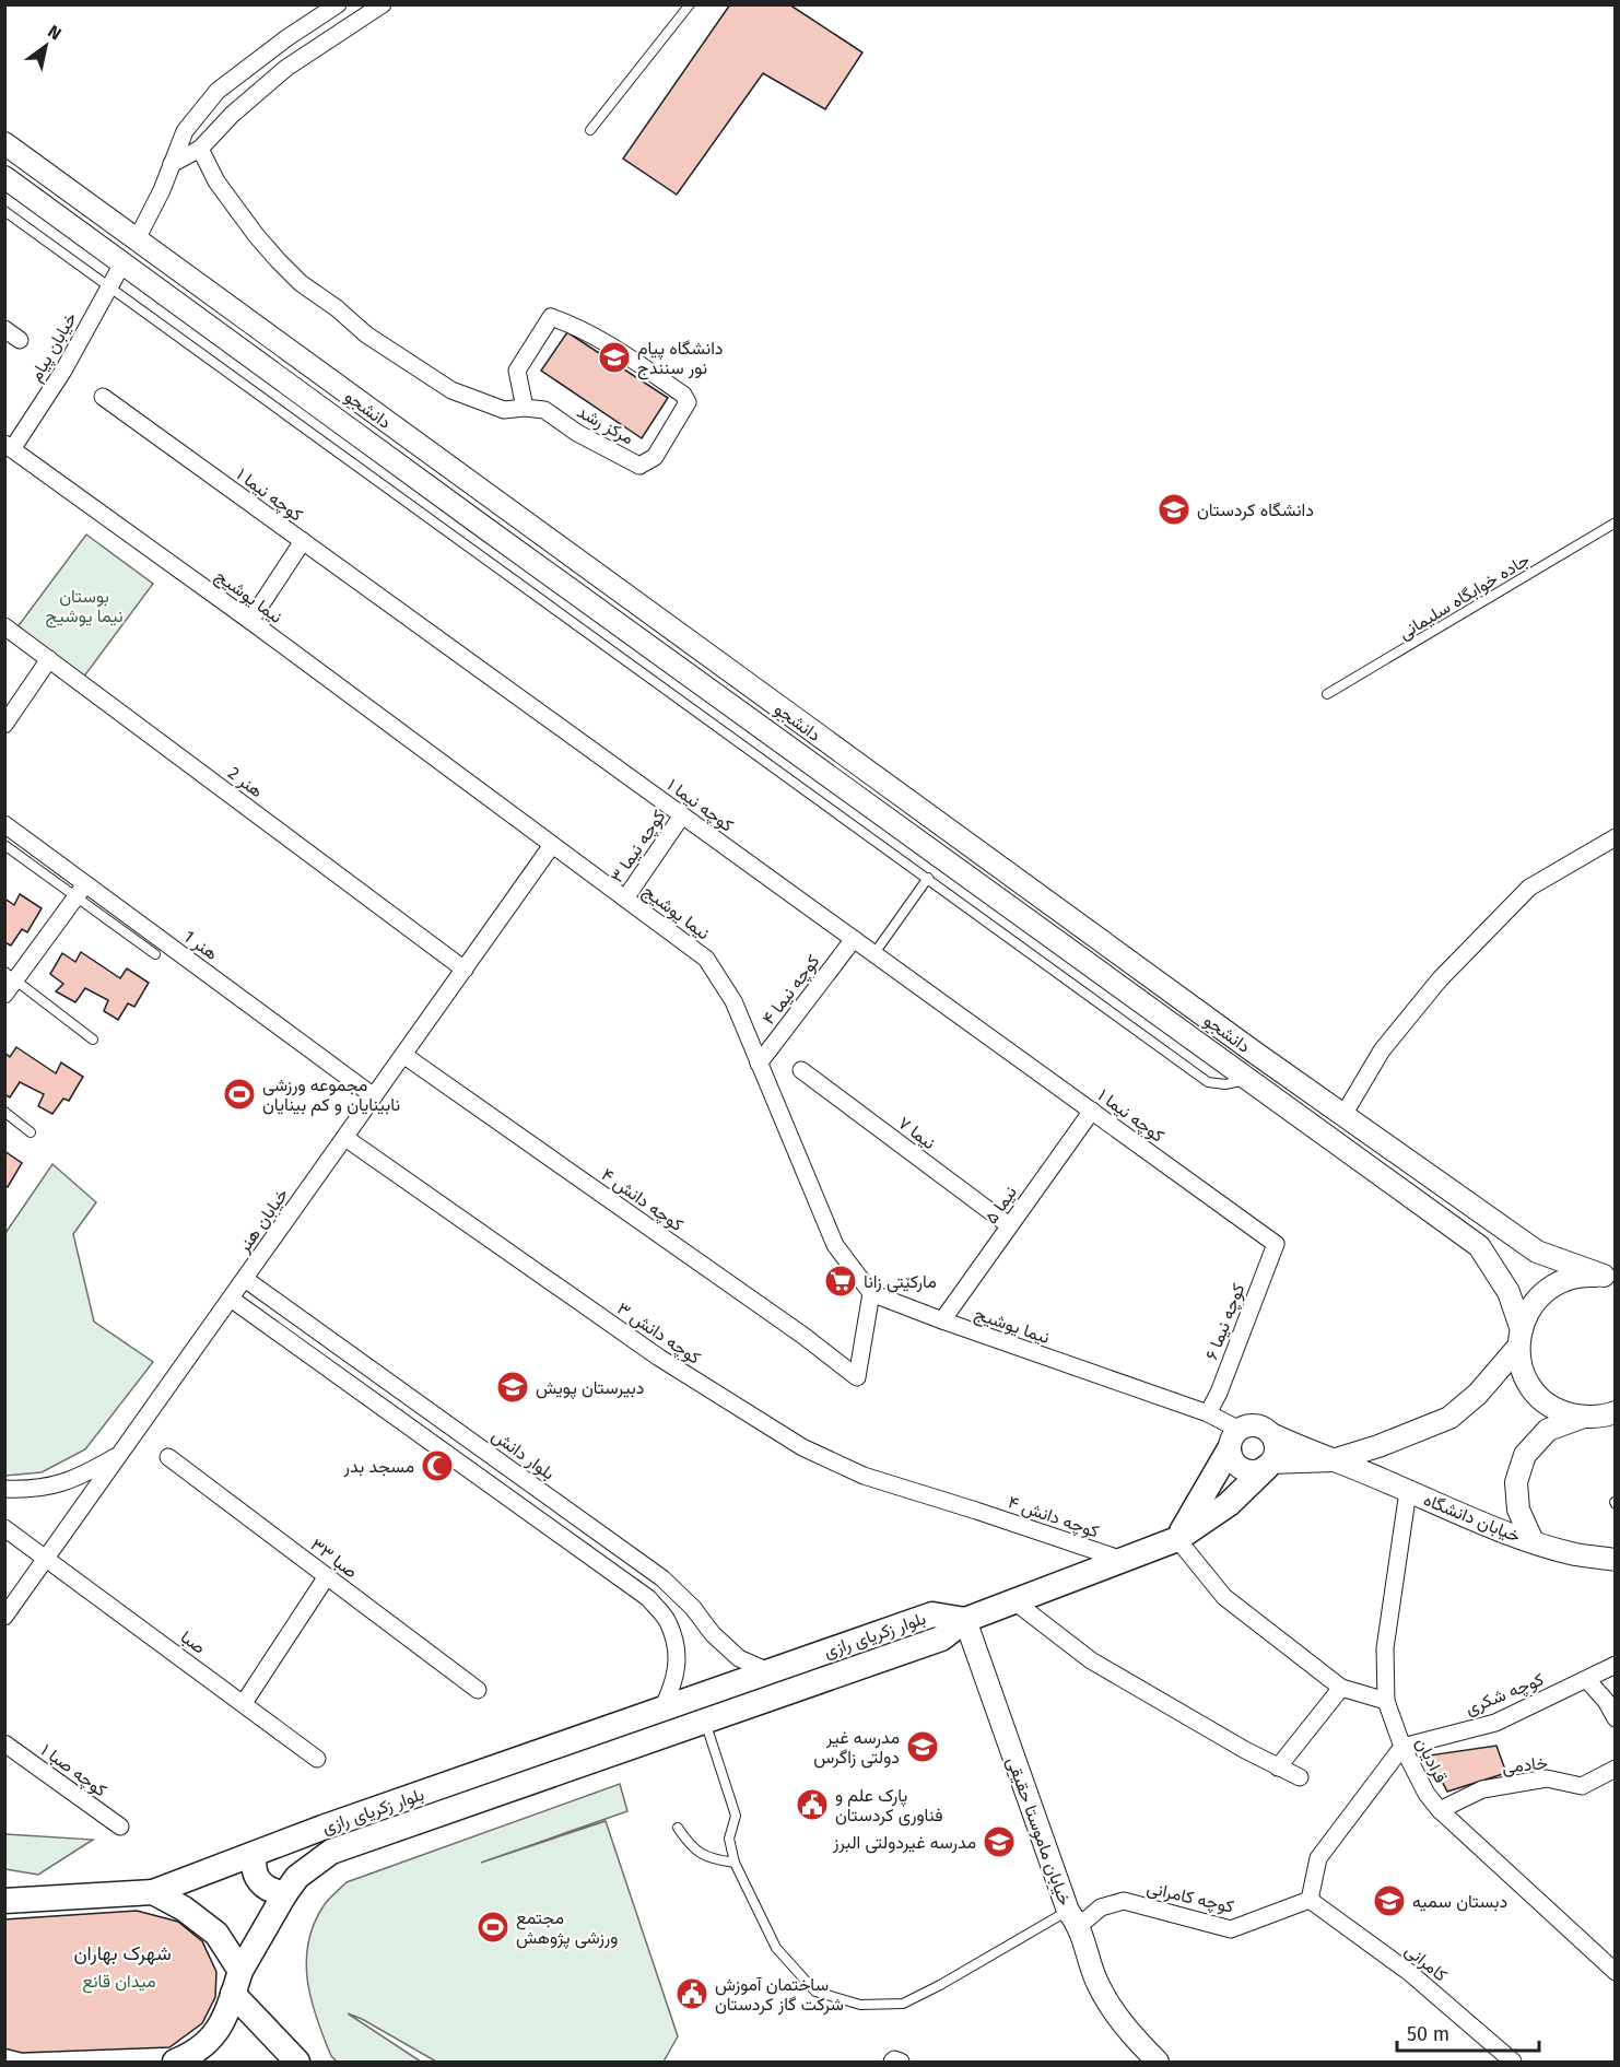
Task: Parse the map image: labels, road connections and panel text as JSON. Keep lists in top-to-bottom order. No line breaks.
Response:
{"streets":{"main road":["بلوار زکریای رازی"],"street":["خیابان پیام","دانشجو","مرکز رشد","کوچه نیما ۱","نیما یوشیج","هنر 2","کوچه نیما ۳","هنر 1","کوچه نیما ۴","نیما ۷","کوچه دانش ۴","نیما ۵","خیابان هنر","کوچه نیما ۶","کوچه دانش ۳","بلوار دانش","خیابان دانشگاه","۳۳ صبا","صبا","کوچه شکری","قرادیان","خادمی","کوچه صبا ۱","خیابان ماموستا حقیقی","کوچه کامرانی","کامرانی"],"lane":["جاده خوابگاه سلیمانی"]},"crossings":[["خیابان پیام","دانشجو"],["خیابان پیام","نیما یوشیج"],["کوچه نیما ۱","کوچه نیما ۳"],["کوچه نیما ۱","کوچه نیما ۴"],["کوچه نیما ۱","نیما ۵"],["کوچه نیما ۱","کوچه نیما ۶"],["نیما یوشیج","کوچه نیما ۳"],["نیما یوشیج","کوچه نیما ۴"],["نیما یوشیج","کوچه دانش ۴"],["نیما یوشیج","نیما ۵"],["نیما یوشیج","خیابان هنر"],["نیما یوشیج","کوچه نیما ۶"],["نیما یوشیج","خیابان دانشگاه"],["هنر 2","خیابان هنر"],["هنر 1","خیابان هنر"],["نیما ۷","نیما ۵"],["کوچه دانش ۴","خیابان هنر"],["کوچه دانش ۴","کوچه دانش ۳"],["خیابان هنر","کوچه دانش ۳"],["خیابان هنر","بلوار دانش"],["خیابان هنر","صبا"],["بلوار دانش","بلوار زکریای رازی"],["خیابان دانشگاه","قرادیان"],["بلوار زکریای رازی","خیابان ماموستا حقیقی"],["کوچه شکری","قرادیان"],["قرادیان","خادمی"],["خیابان ماموستا حقیقی","کوچه کامرانی"],["کوچه کامرانی","کامرانی"]],"districts":["شهرک بهاران"],"parks":["بوستان نیما یوشیج","میدان قانع"],"places":{"school or university":["دانشگاه پیام نور سنندج","دانشگاه کردستان","دبیرستان پویش","مدرسه غیر دولتی زاگرس","مدرسه غیردولتی البرز","دبستان سمیه"],"sports":["مجموعه ورزشی نابینایان و کم بینایان","مجتمع ورزشی پژوهش"],"supermarket":["مارکێتی زانا"],"mosque":["مسجد بدر"],"public building":["پارک علم و فناوری کردستان","ساختمان آموزش شرکت گاز کردستان"]},"scale_bar":"50 m","north":"top right"}
